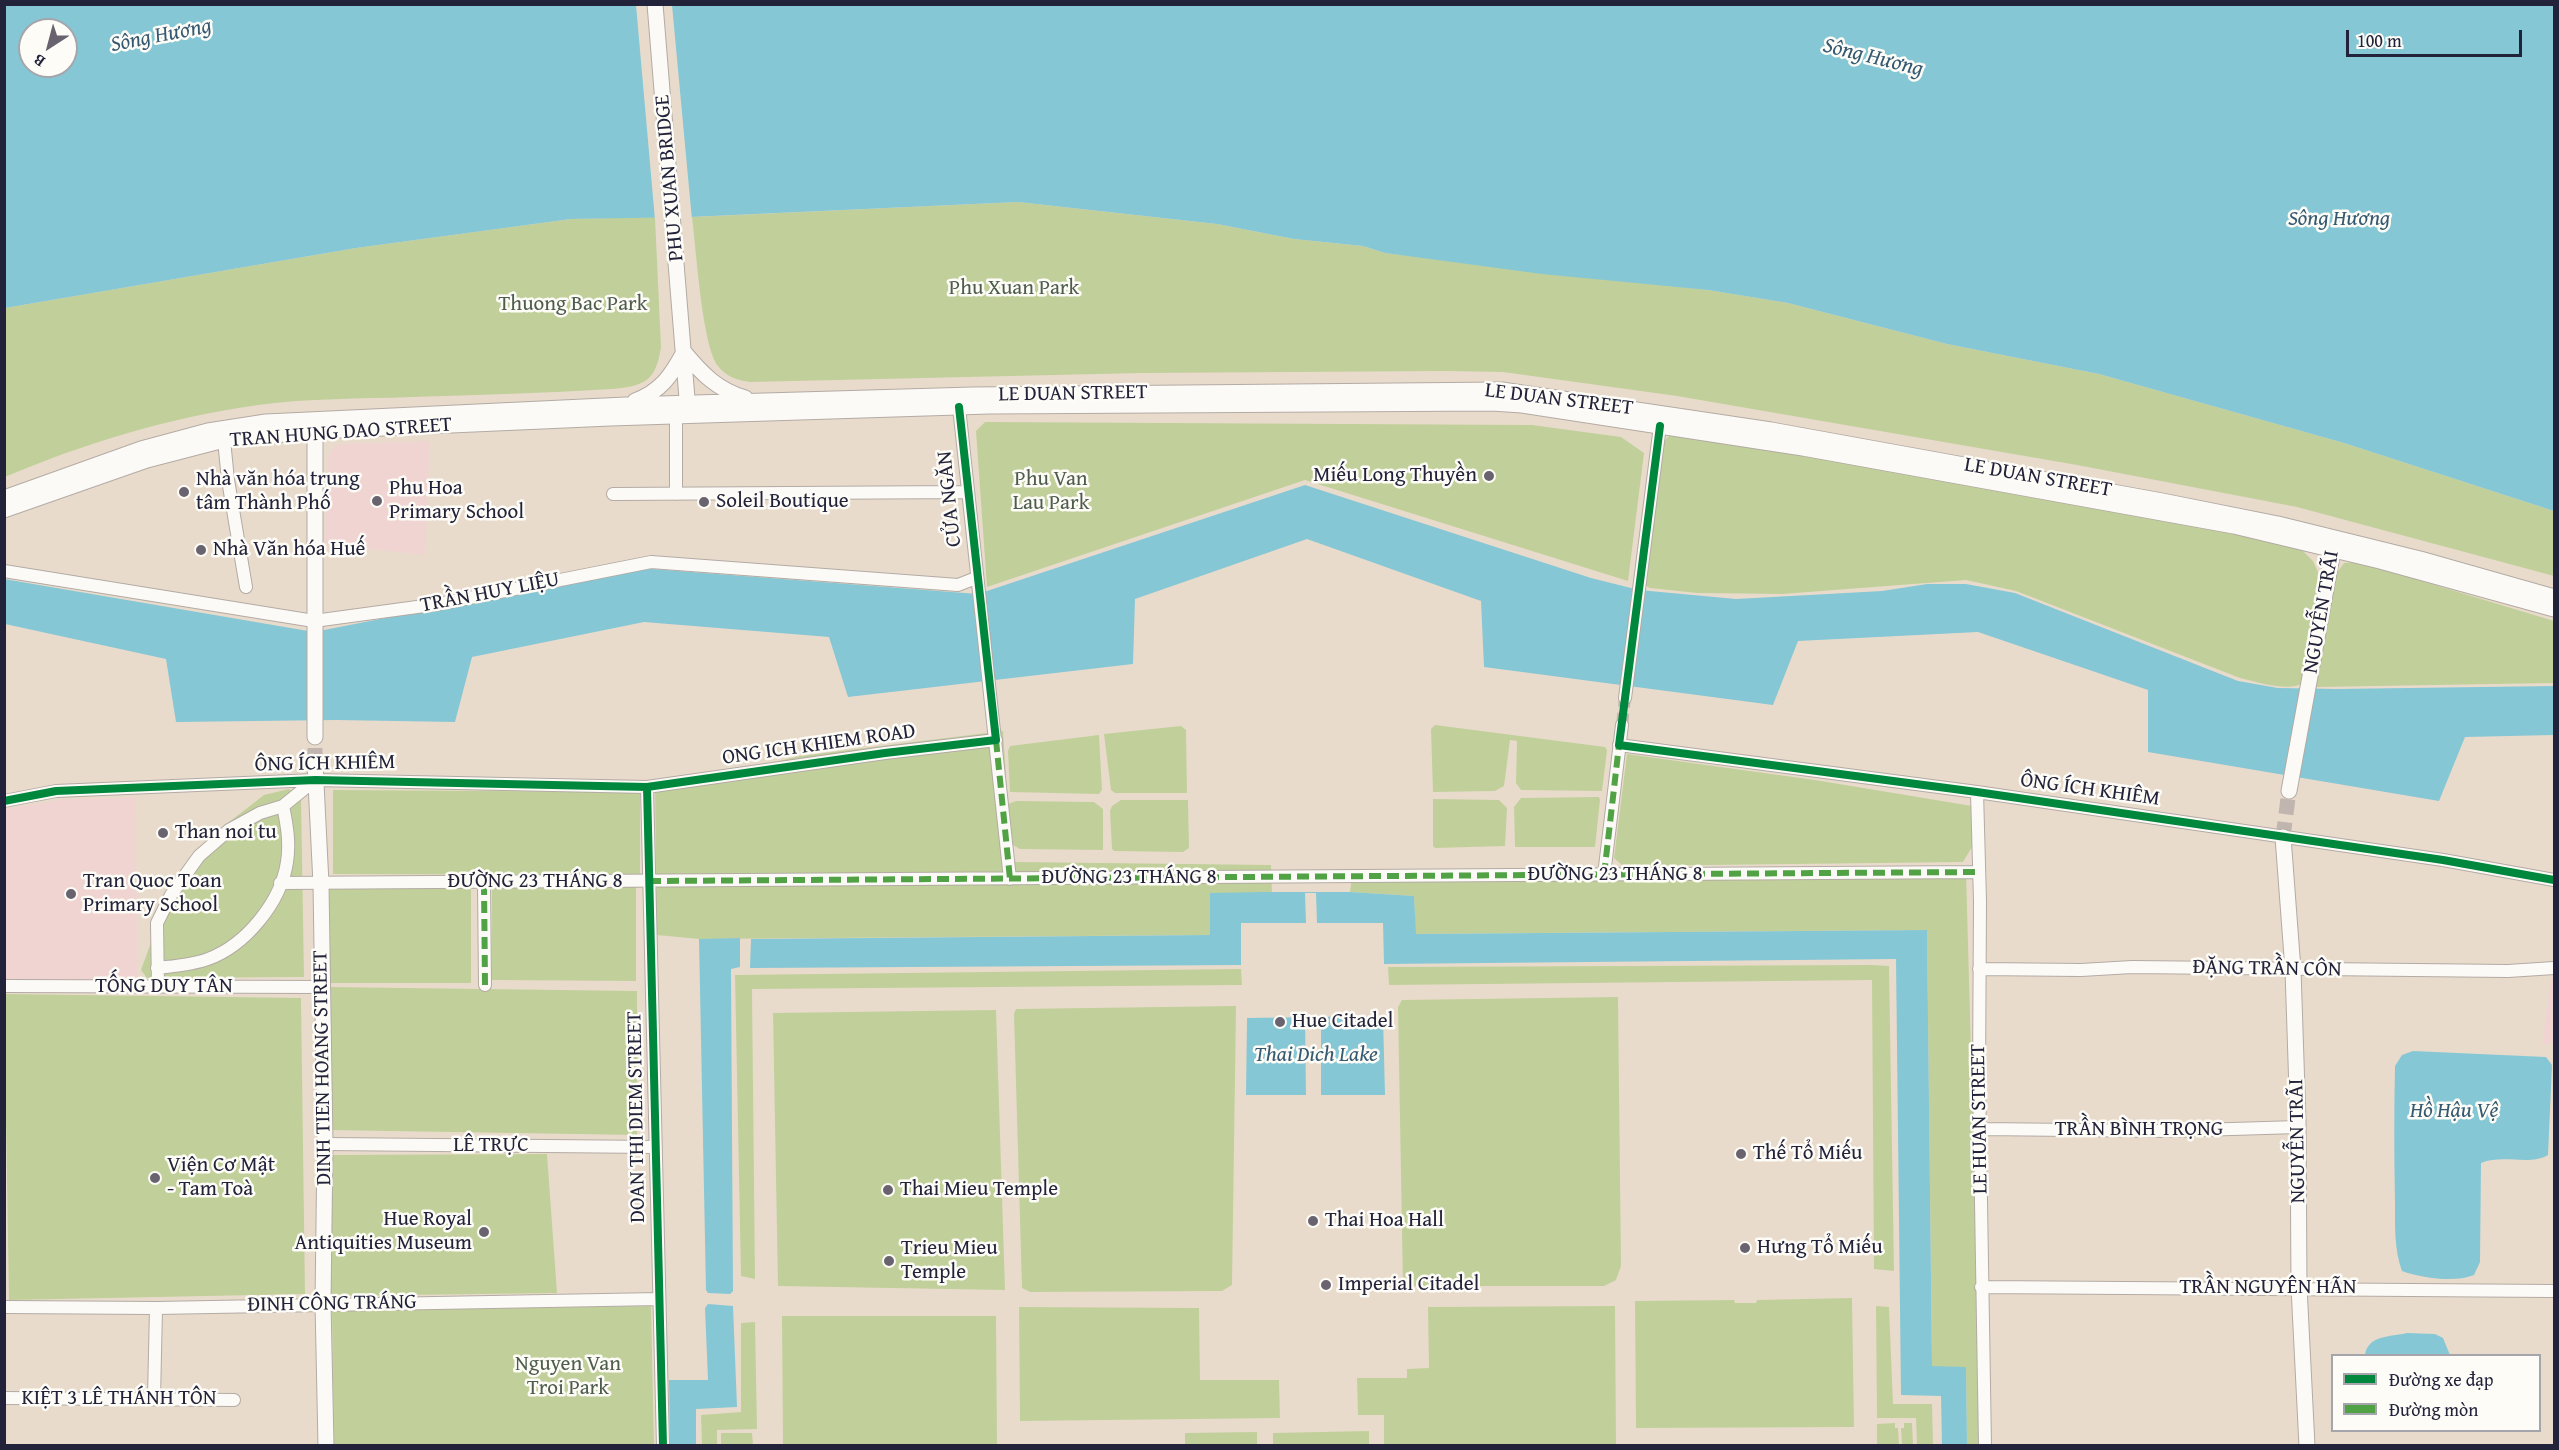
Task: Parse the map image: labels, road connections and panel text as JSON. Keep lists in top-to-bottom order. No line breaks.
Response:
{"streets":{"main road":["PHU XUAN BRIDGE","LE DUAN STREET","TRAN HUNG DAO STREET","NGUYỄN TRÃI","DINH TIEN HOANG STREET"],"street":["CỬA NGĂN","TRẦN HUY LIỆU","ONG ICH KHIEM ROAD","ÔNG ÍCH KHIÊM","ĐƯỜNG 23 THÁNG 8","ĐẶNG TRẦN CÔN","TỐNG DUY TÂN","DOAN THI DIEM STREET","LE HUAN STREET","TRẦN BÌNH TRỌNG","LÊ TRỰC","TRẦN NGUYÊN HÃN","ĐINH CÔNG TRÁNG","KIỆT 3 LÊ THÁNH TÔN"]},"crossings":[["PHU XUAN BRIDGE","LE DUAN STREET"],["PHU XUAN BRIDGE","TRAN HUNG DAO STREET"],["LE DUAN STREET","TRAN HUNG DAO STREET"],["LE DUAN STREET","CỬA NGĂN"],["LE DUAN STREET","NGUYỄN TRÃI"],["CỬA NGĂN","TRẦN HUY LIỆU"],["CỬA NGĂN","ONG ICH KHIEM ROAD"],["NGUYỄN TRÃI","ÔNG ÍCH KHIÊM"],["NGUYỄN TRÃI","ĐẶNG TRẦN CÔN"],["NGUYỄN TRÃI","TRẦN BÌNH TRỌNG"],["NGUYỄN TRÃI","TRẦN NGUYÊN HÃN"],["ONG ICH KHIEM ROAD","ÔNG ÍCH KHIÊM"],["ONG ICH KHIEM ROAD","DOAN THI DIEM STREET"],["ÔNG ÍCH KHIÊM","DINH TIEN HOANG STREET"],["ÔNG ÍCH KHIÊM","DOAN THI DIEM STREET"],["ÔNG ÍCH KHIÊM","LE HUAN STREET"],["ĐƯỜNG 23 THÁNG 8","DINH TIEN HOANG STREET"],["ĐƯỜNG 23 THÁNG 8","DOAN THI DIEM STREET"],["ĐƯỜNG 23 THÁNG 8","LE HUAN STREET"],["ĐẶNG TRẦN CÔN","LE HUAN STREET"],["TỐNG DUY TÂN","DINH TIEN HOANG STREET"],["DINH TIEN HOANG STREET","LÊ TRỰC"],["DINH TIEN HOANG STREET","ĐINH CÔNG TRÁNG"],["DOAN THI DIEM STREET","LÊ TRỰC"],["DOAN THI DIEM STREET","ĐINH CÔNG TRÁNG"],["LE HUAN STREET","TRẦN BÌNH TRỌNG"],["LE HUAN STREET","TRẦN NGUYÊN HÃN"]],"water":["Sông Hương","Thai Dich Lake","Hồ Hậu Vệ"],"parks":["Phu Xuan Park","Thuong Bac Park","Phu Van Lau Park","Nguyen Van Troi Park"],"places":["Miếu Long Thuyền","Nhà văn hóa trung tâm Thành Phố","Phu Hoa Primary School","Soleil Boutique","Nhà Văn hóa Huế","Than noi tu","Tran Quoc Toan Primary School","Hue Citadel","Thế Tổ Miếu","Viện Cơ Mật - Tam Toà","Thai Mieu Temple","Thai Hoa Hall","Hue Royal Antiquities Museum","Hưng Tổ Miếu","Trieu Mieu Temple","Imperial Citadel"],"legend":["Đường xe đạp","Đường mòn"],"scale_bar":"100 m","north":"bottom left"}
